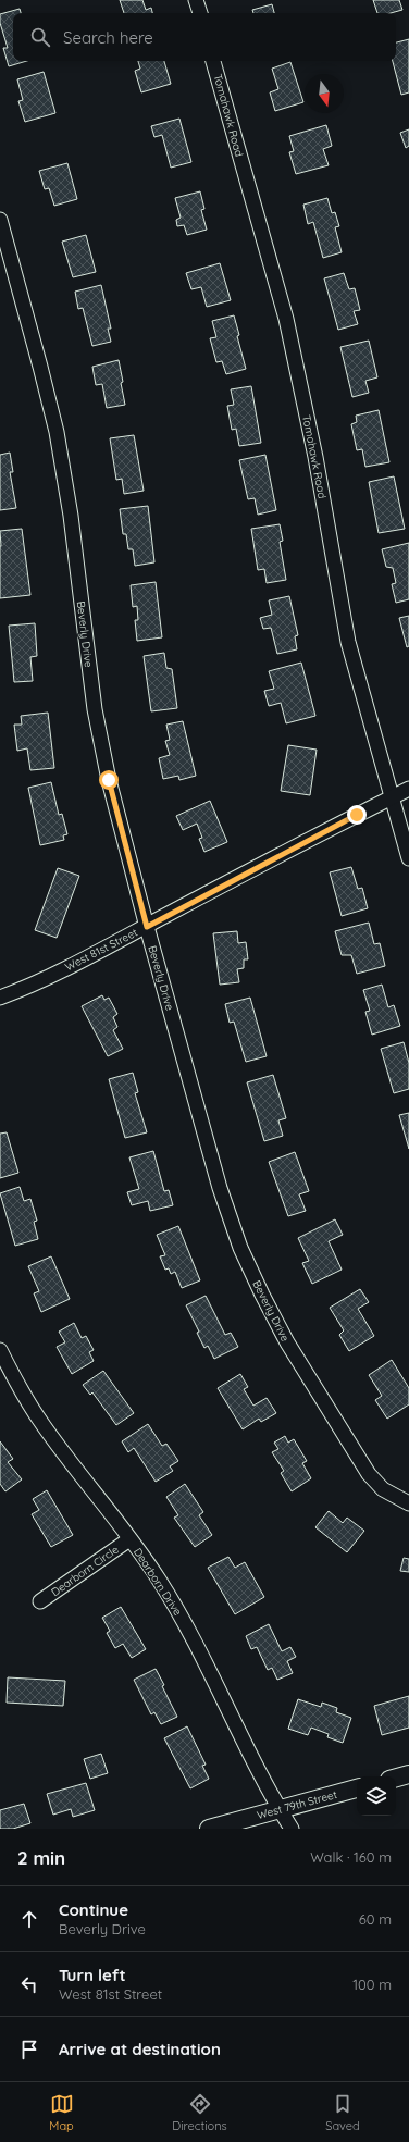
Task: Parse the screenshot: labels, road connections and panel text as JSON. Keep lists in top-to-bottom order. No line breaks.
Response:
{"streets":{"street":["Tomahawk Road","Beverly Drive","West 81st Street","Dearborn Circle","Dearborn Drive","West 79th Street"]},"crossings":[["Tomahawk Road","West 81st Street"],["Beverly Drive","West 81st Street"],["Dearborn Circle","Dearborn Drive"],["Dearborn Drive","West 79th Street"]],"north":"bottom","page":{"search":"Search here","heading":["2 min","Walk · 160 m"],"list":[["Continue","Beverly Drive","60 m"],["Turn left","West 81st Street","100 m"],"Arrive at destination"],"nav":["Map","Directions","Saved"]}}
